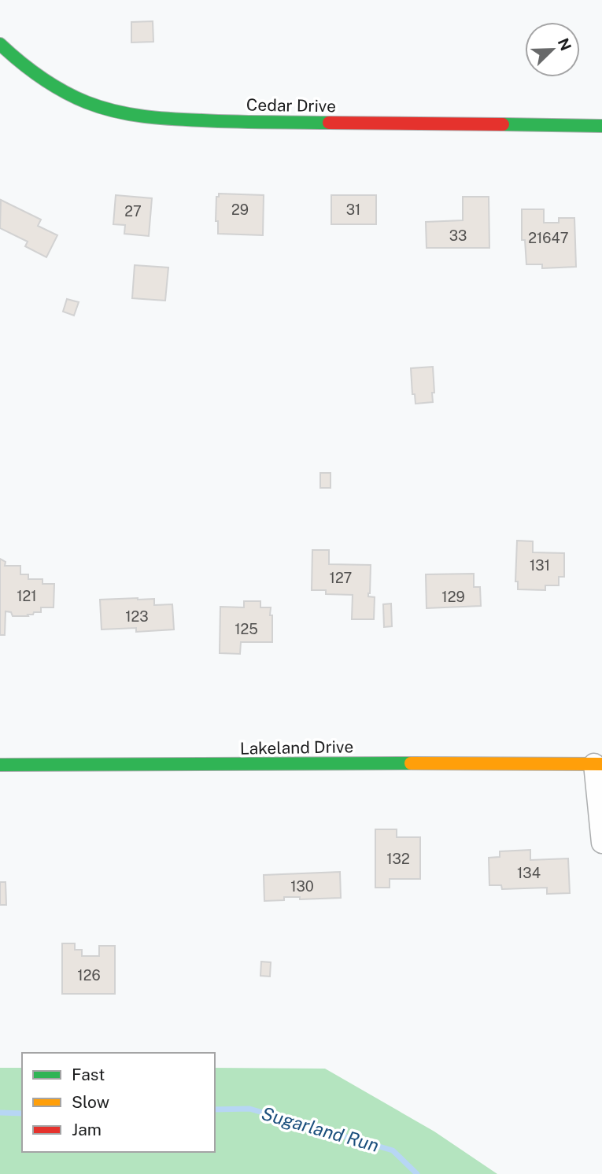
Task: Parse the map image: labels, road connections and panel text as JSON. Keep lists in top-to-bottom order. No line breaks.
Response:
{"streets":{"street":["Cedar Drive","Lakeland Drive"]},"water":["Sugarland Run"],"house_numbers":["29","31","27","33","21647","131","127","121","129","123","125","132","134","130","126"],"legend":["Fast","Slow","Jam"],"north":"top right"}
